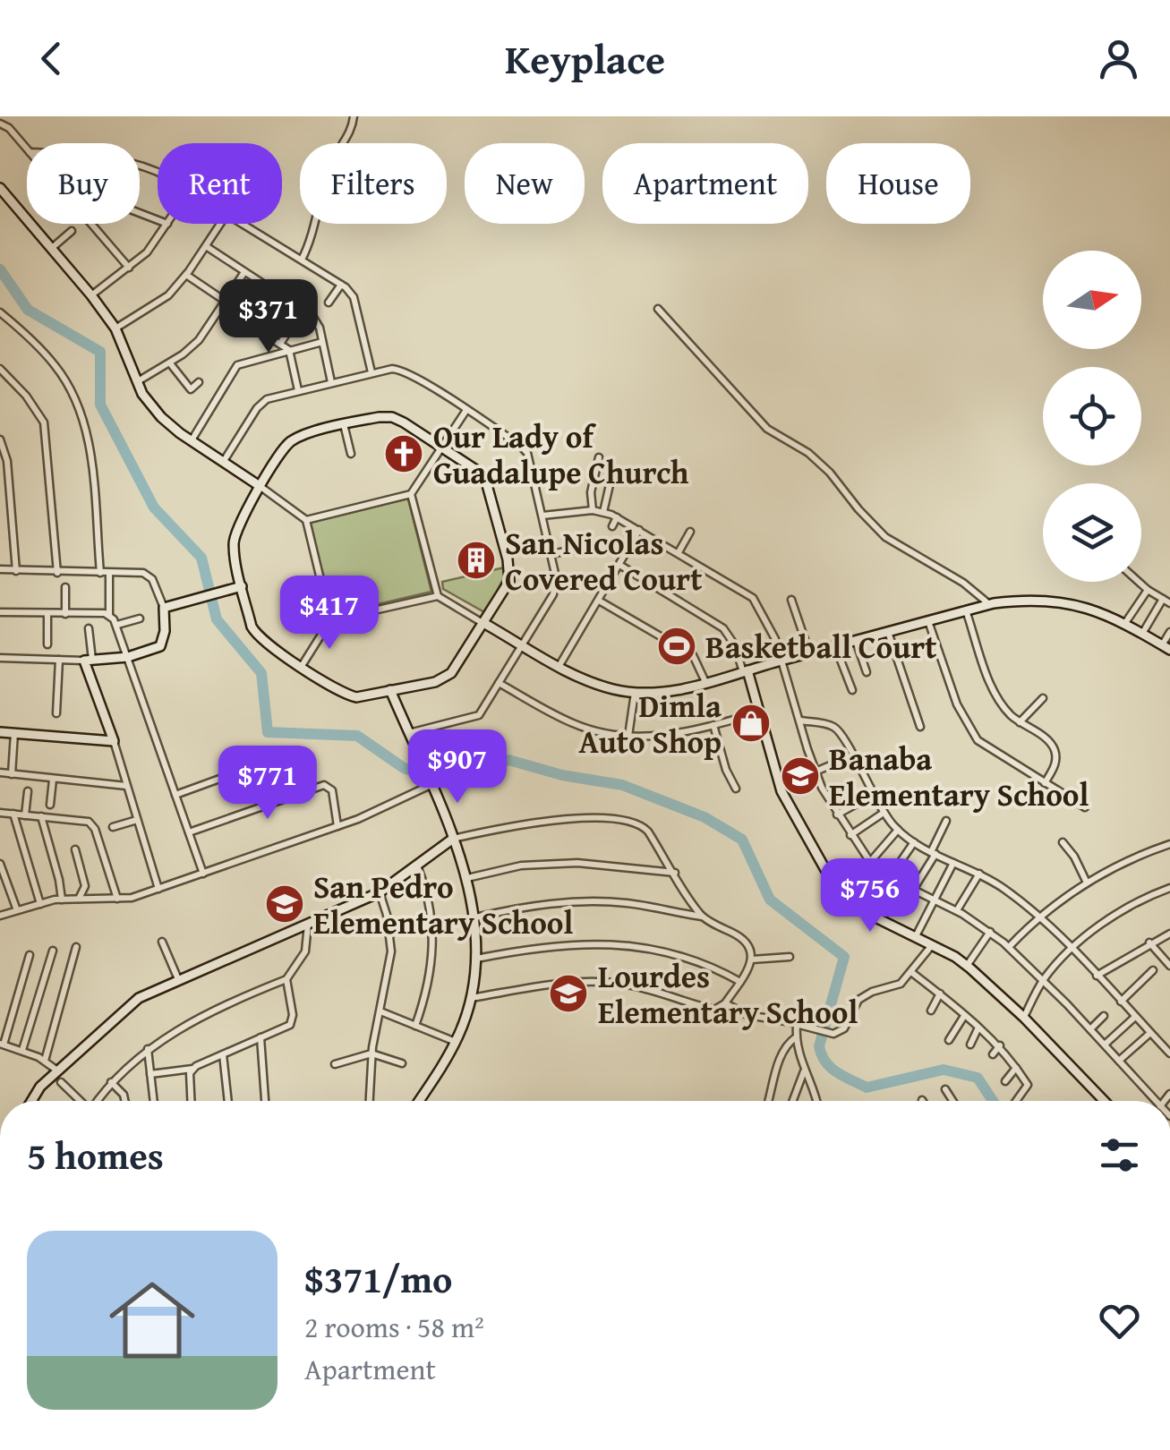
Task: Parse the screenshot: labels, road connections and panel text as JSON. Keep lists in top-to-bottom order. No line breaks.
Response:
{"places":{"church":["Our Lady of Guadalupe Church"],"building":["San Nicolas Covered Court"],"sports":["Basketball Court"],"shop":["Dimla Auto Shop"],"school or university":["Banaba Elementary School","San Pedro Elementary School","Lourdes Elementary School"]},"north":"right","page":{"header":"Keyplace","chip":["Buy","Rent","Filters","New","Apartment","House"],"price":["$371","$417","$907","$771","$756"],"heading":"5 homes","list":[{"name":"$371/mo","note":"2 rooms · 58 m² · Apartment"}]}}
